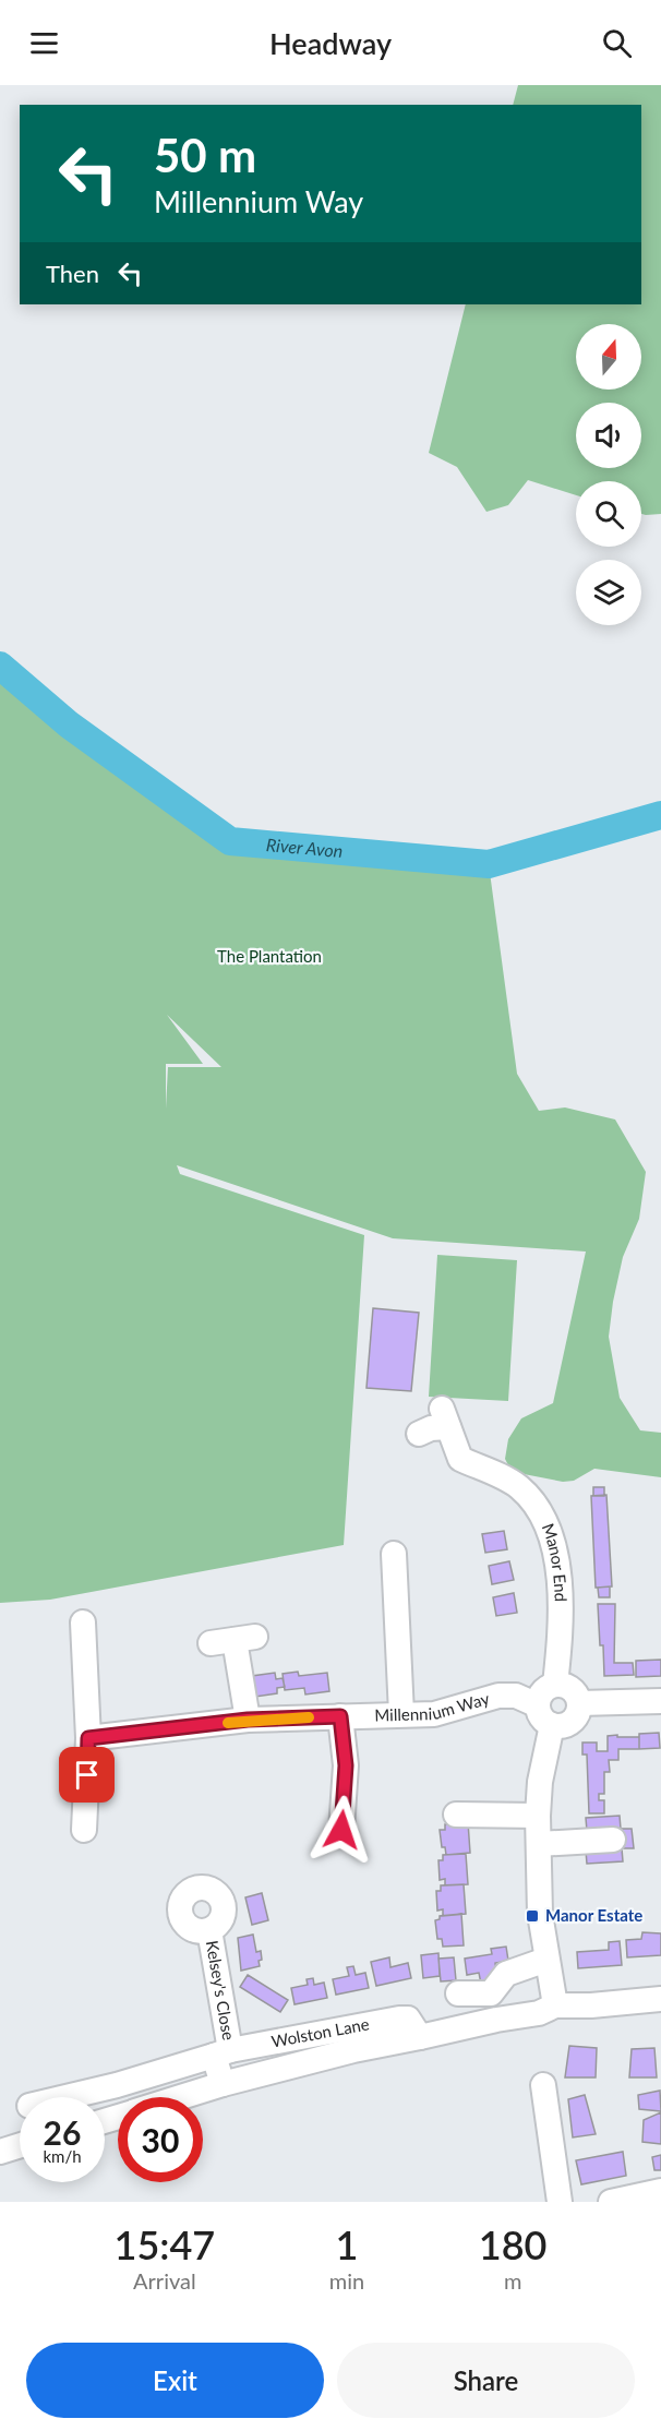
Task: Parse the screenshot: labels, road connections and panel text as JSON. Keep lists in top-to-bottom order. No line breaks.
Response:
{"streets":{"street":["Manor End","Millennium Way","Kelsey's Close","Wolston Lane"]},"crossings":[["Manor End","Millennium Way"],["Kelsey's Close","Wolston Lane"]],"water":["River Avon"],"parks":["The Plantation"],"places":{"transit":["Manor Estate"]},"north":"top","page":{"header":"Headway","turn":["50 m","Millennium Way"],"then":"Then","speed":"26 km/h","limit":"30","eta":["15:47","Arrival","1","min","180","m"],"buttons":["Exit","Share"]}}
